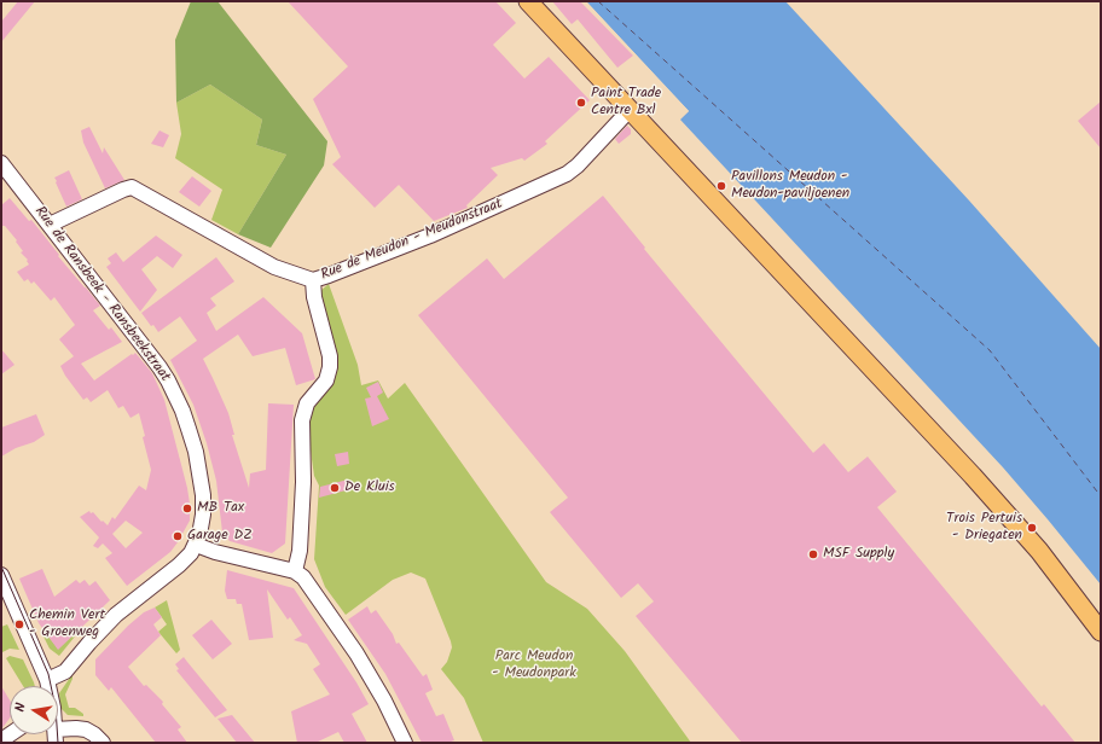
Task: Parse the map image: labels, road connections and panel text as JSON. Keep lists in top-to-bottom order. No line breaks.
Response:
{"streets":{"street":["Rue de Meudon - Meudonstraat","Rue de Ransbeek - Ransbeekstraat"]},"crossings":[["Rue de Meudon - Meudonstraat","Rue de Ransbeek - Ransbeekstraat"]],"parks":["Parc Meudon - Meudonpark"],"places":["Paint Trade Centre Bxl","Pavillons Meudon - Meudon-paviljoenen","De Kluis","MB Tax","Trois Pertuis - Driegaten","Garage DZ","MSF Supply","Chemin Vert - Groenweg"],"north":"left"}
